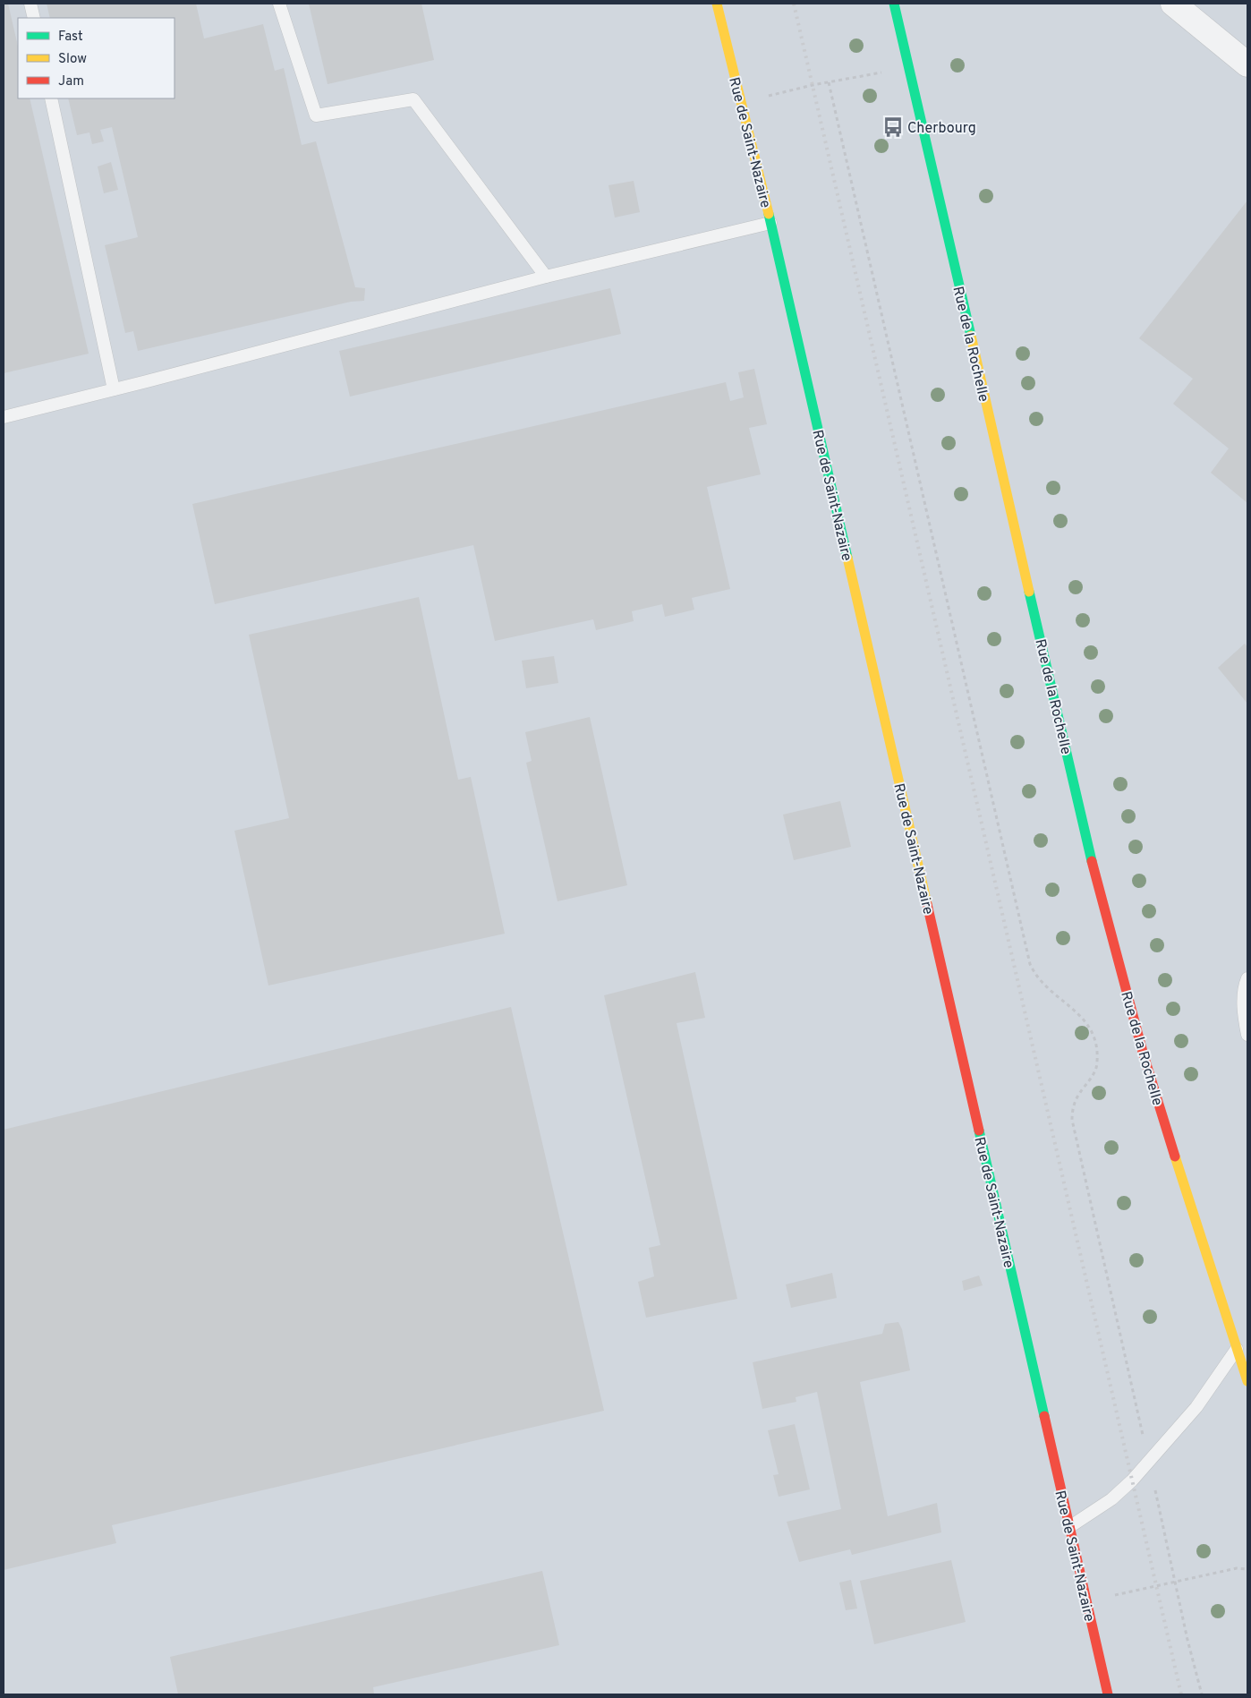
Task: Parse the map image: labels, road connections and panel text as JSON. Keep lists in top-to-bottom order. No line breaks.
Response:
{"streets":{"street":["Rue de Saint-Nazaire","Rue de la Rochelle"]},"places":{"bus stop":["Cherbourg"]},"legend":["Fast","Slow","Jam"]}
